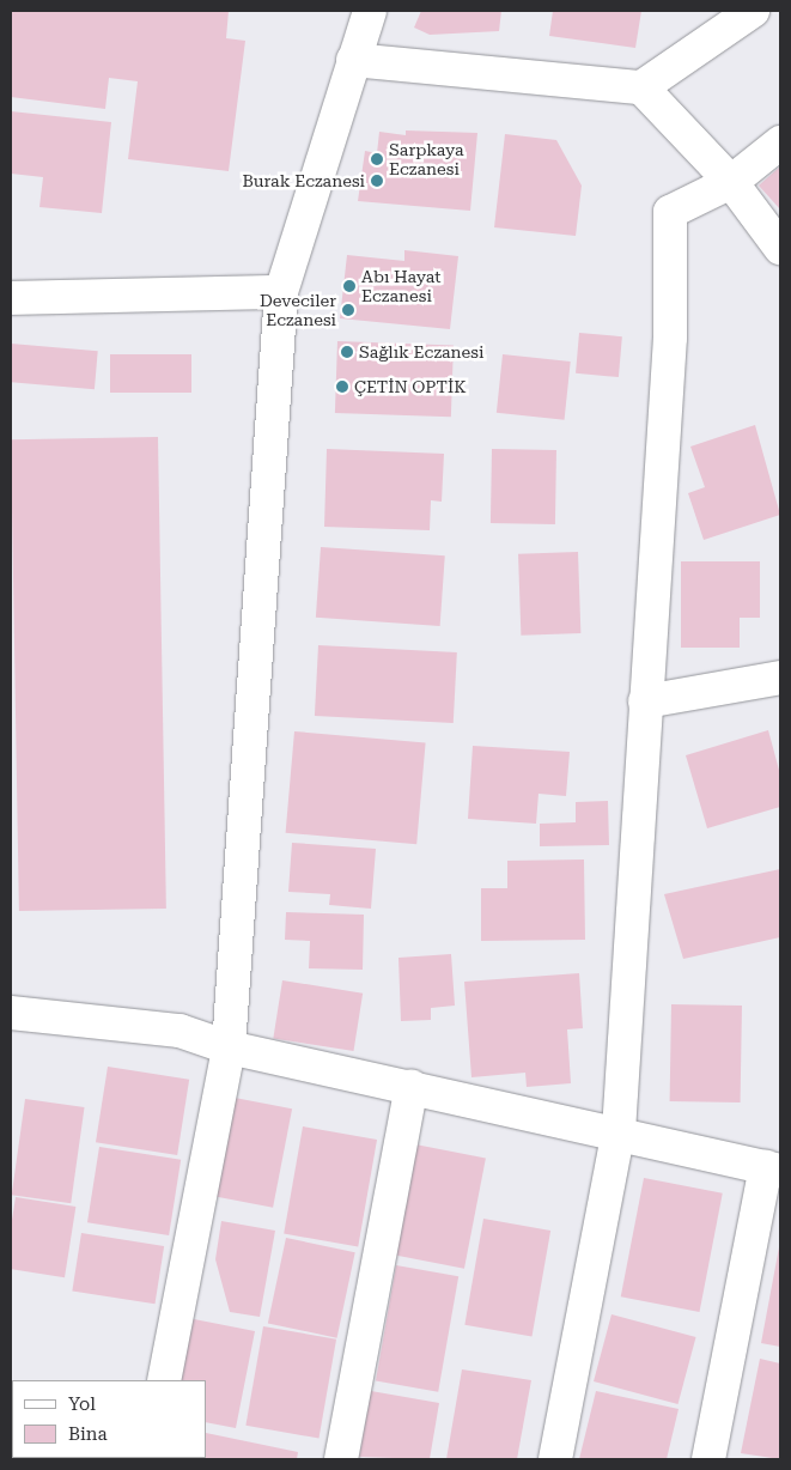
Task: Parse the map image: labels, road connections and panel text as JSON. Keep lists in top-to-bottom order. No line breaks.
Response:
{"places":["Sarpkaya Eczanesi","Burak Eczanesi","Abı Hayat Eczanesi","Deveciler Eczanesi","Sağlık Eczanesi","ÇETİN OPTİK"],"legend":["Yol","Bina"]}
